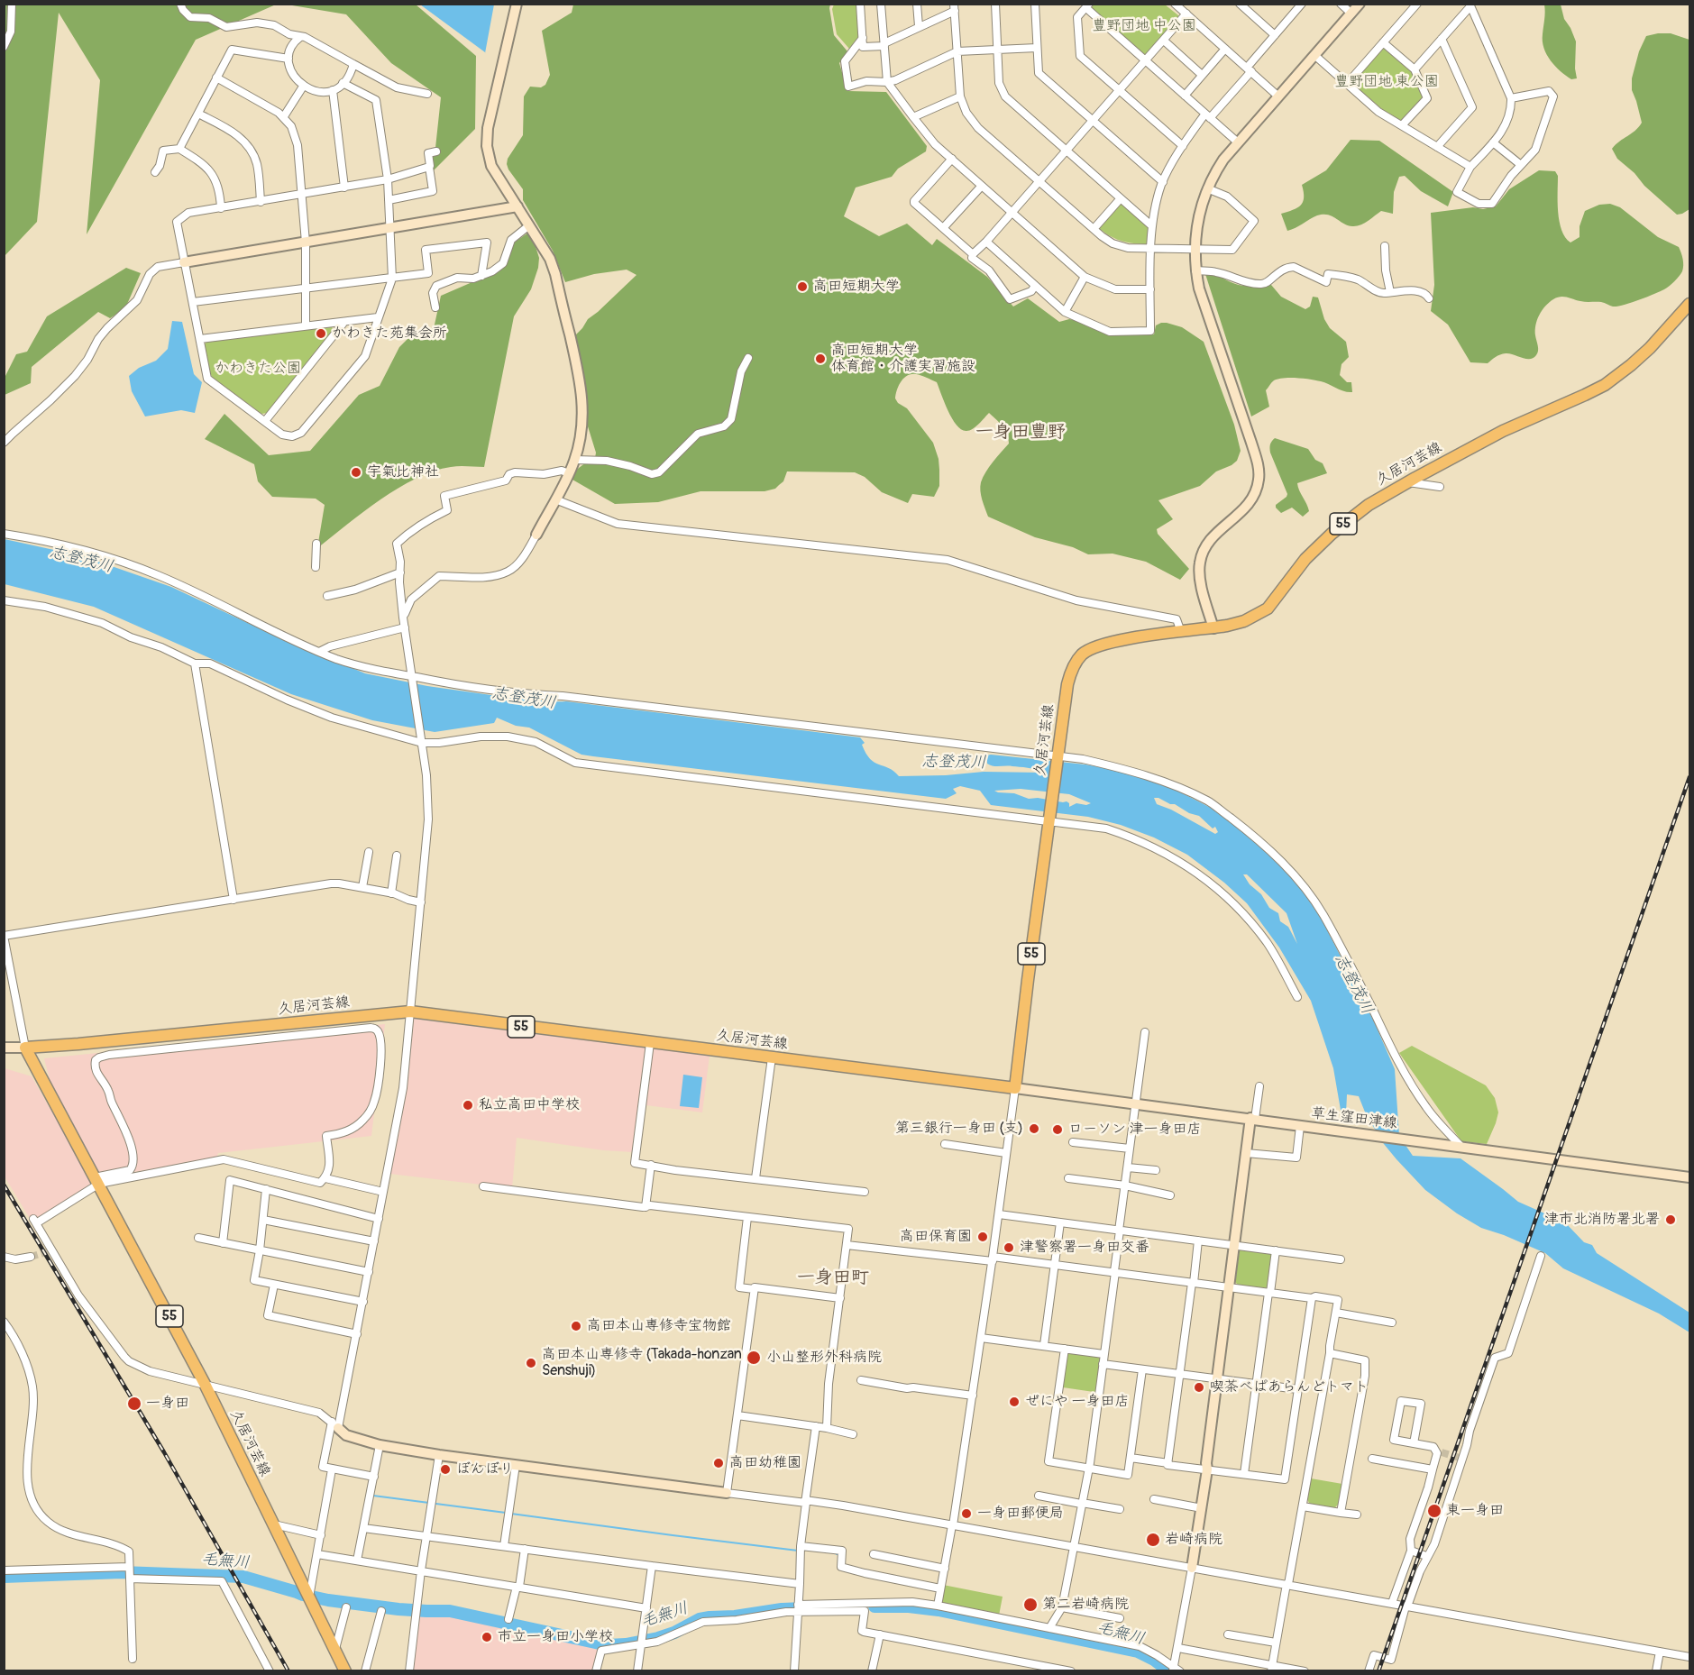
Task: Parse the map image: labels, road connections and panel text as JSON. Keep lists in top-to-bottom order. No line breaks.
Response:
{"streets":{"main road":["久居河芸線","55"],"street":["草生窪田津線"]},"crossings":[["久居河芸線","草生窪田津線"]],"districts":["一身田豊野","一身田町"],"water":["志登茂川","毛無川"],"parks":["豊野団地 中公園","豊野団地 東公園","かわきた公園"],"places":["高田短期大学","かわきた苑集会所","高田短期大学 体育館・介護実習施設","宇氣比神社","私立高田中学校","第三銀行一身田 (支)","ローソン 津一身田店","津市北消防署北署","高田保育園","津警察署一身田交番","高田本山専修寺宝物館","小山整形外科病院","高田本山専修寺 (Takada-honzan Senshuji)","喫茶べぱあらんどトマト","ぜにや 一身田店","一身田","高田幼稚園","ぼんぼり","東一身田","一身田郵便局","岩崎病院","第二岩崎病院","市立一身田小学校"]}
